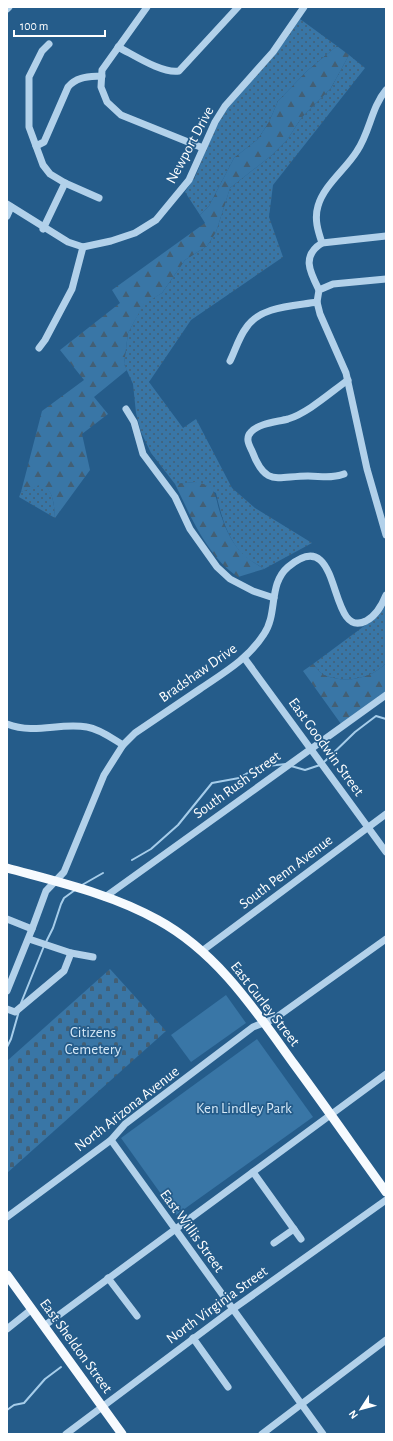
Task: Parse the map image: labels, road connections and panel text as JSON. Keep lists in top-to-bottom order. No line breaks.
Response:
{"streets":{"main road":["East Gurley Street","East Sheldon Street"],"street":["Newport Drive","Bradshaw Drive","East Goodwin Street","South Rush Street","South Penn Avenue","North Arizona Avenue","East Willis Street","North Virginia Street"]},"crossings":[["Bradshaw Drive","East Goodwin Street"],["Bradshaw Drive","East Gurley Street"],["East Goodwin Street","South Rush Street"],["East Goodwin Street","South Penn Avenue"],["South Rush Street","East Gurley Street"],["South Penn Avenue","East Gurley Street"],["East Gurley Street","North Arizona Avenue"],["North Arizona Avenue","East Willis Street"],["East Willis Street","North Virginia Street"],["North Virginia Street","East Sheldon Street"]],"parks":["Citizens Cemetery","Ken Lindley Park"],"scale_bar":"100 m","north":"bottom left"}
